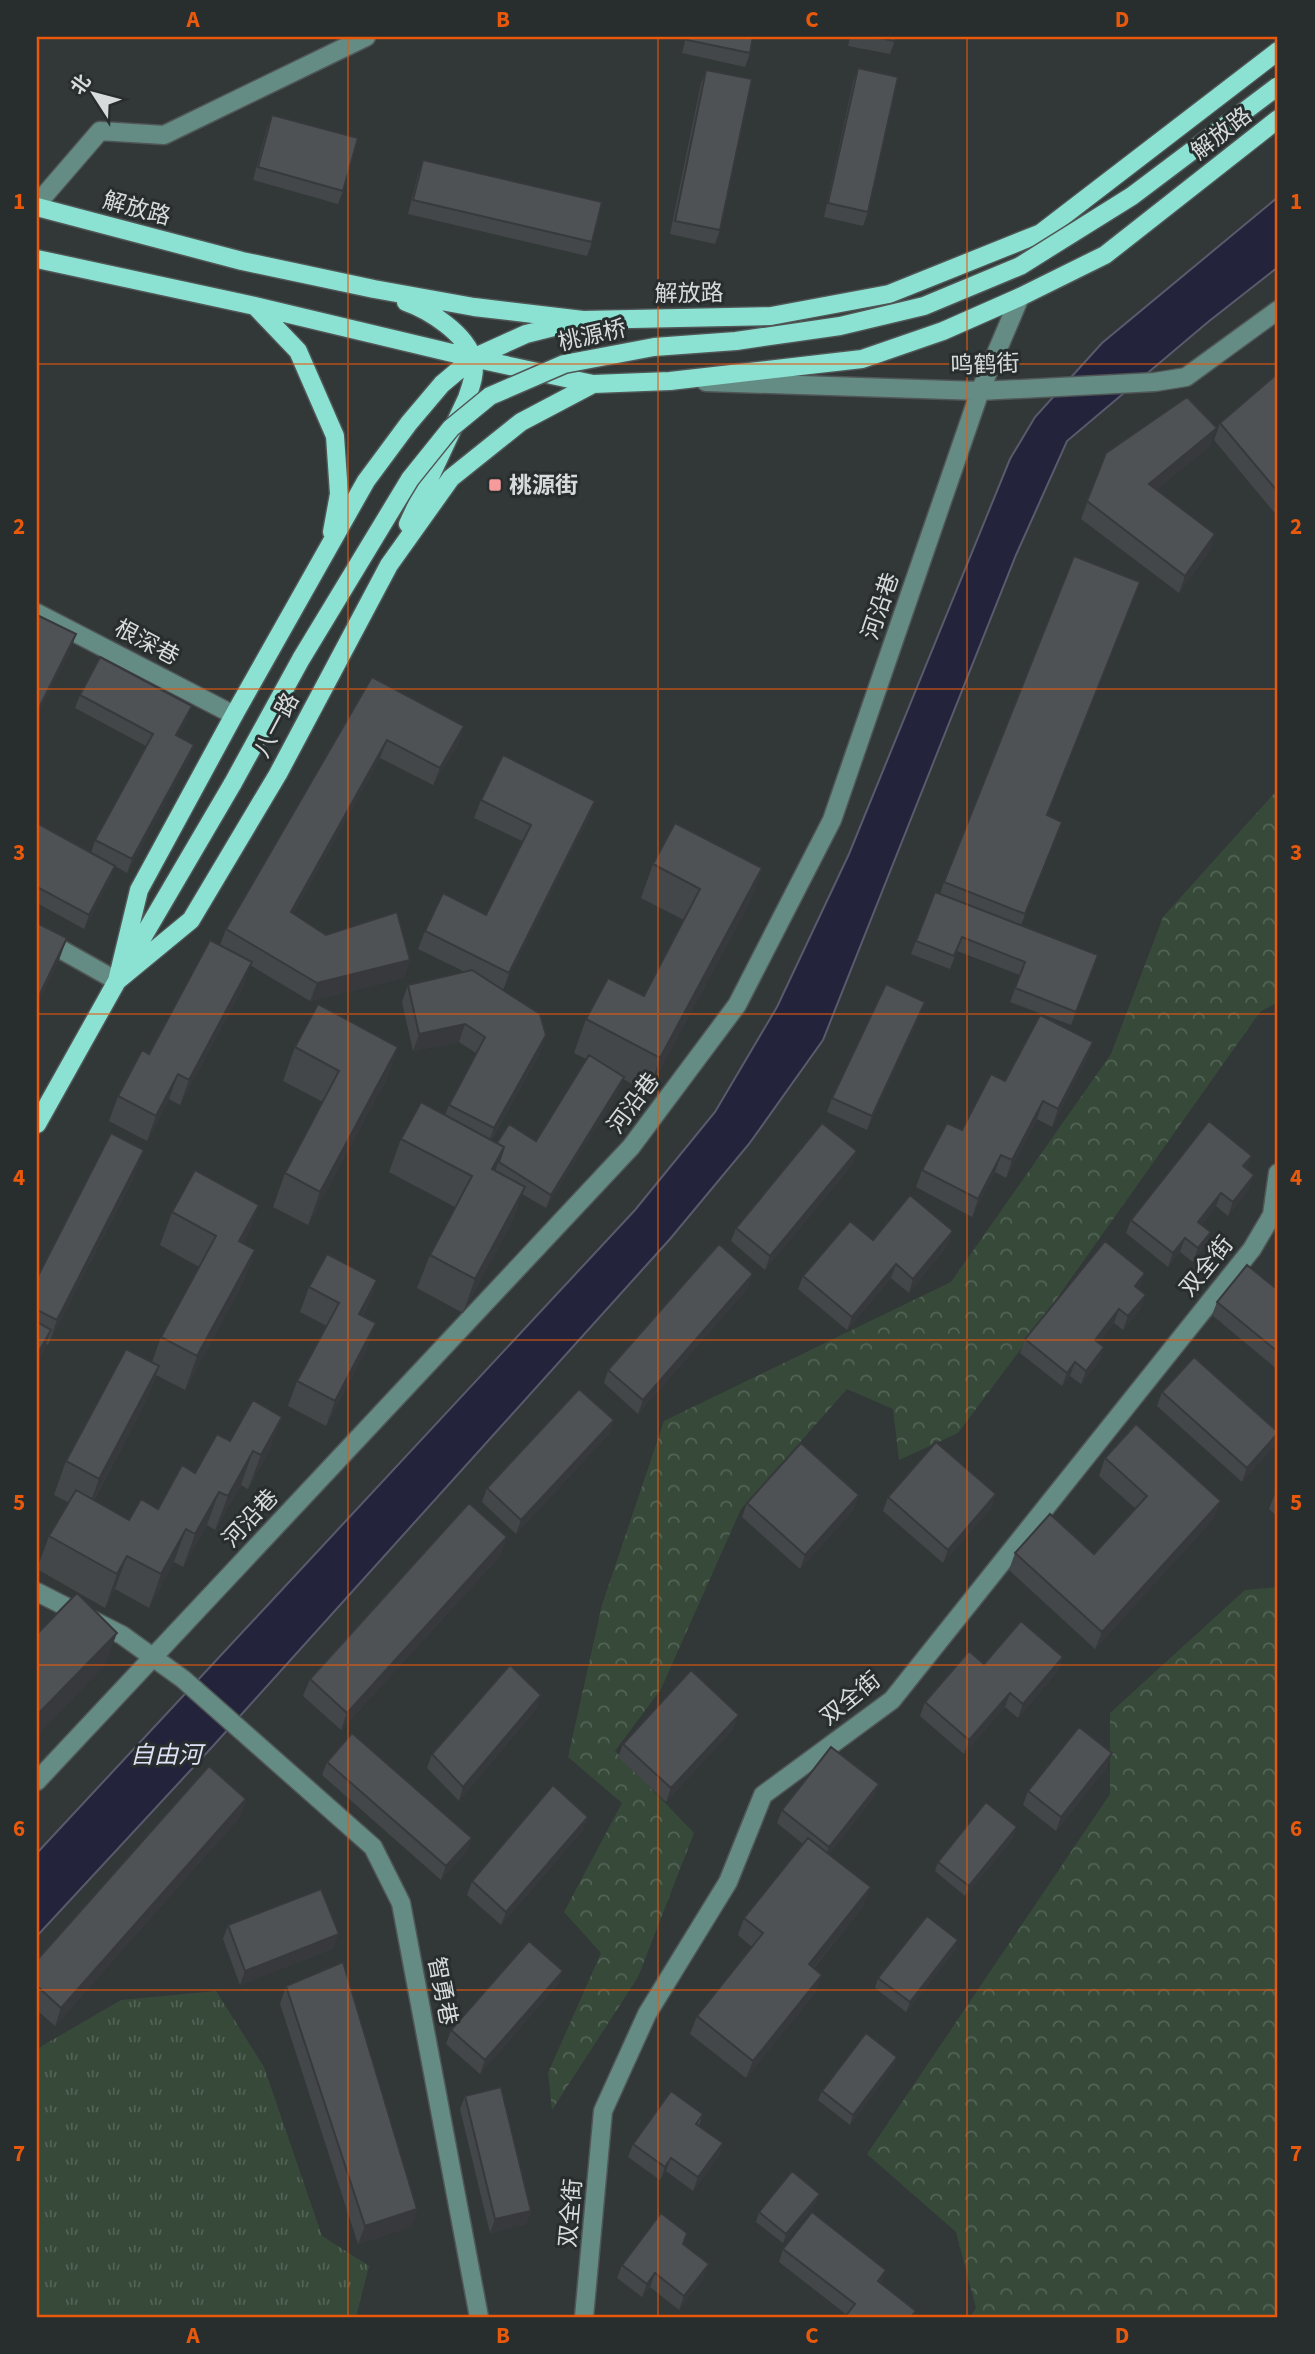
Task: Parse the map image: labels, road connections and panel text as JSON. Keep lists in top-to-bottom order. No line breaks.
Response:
{"streets":{"main road":["解放路","桃源桥","八一路"],"street":["鸣鹤街","河沿巷","根深巷","双全街","智勇巷"]},"crossings":[["解放路","鸣鹤街"],["解放路","河沿巷"],["解放路","八一路"],["桃源桥","八一路"],["鸣鹤街","河沿巷"],["河沿巷","智勇巷"]],"water":["自由河"],"places":{"transit":["桃源街"]},"north":"top left","grid":{"columns":["A","B","C","D"],"rows":["1","2","3","4","5","6","7"]}}
